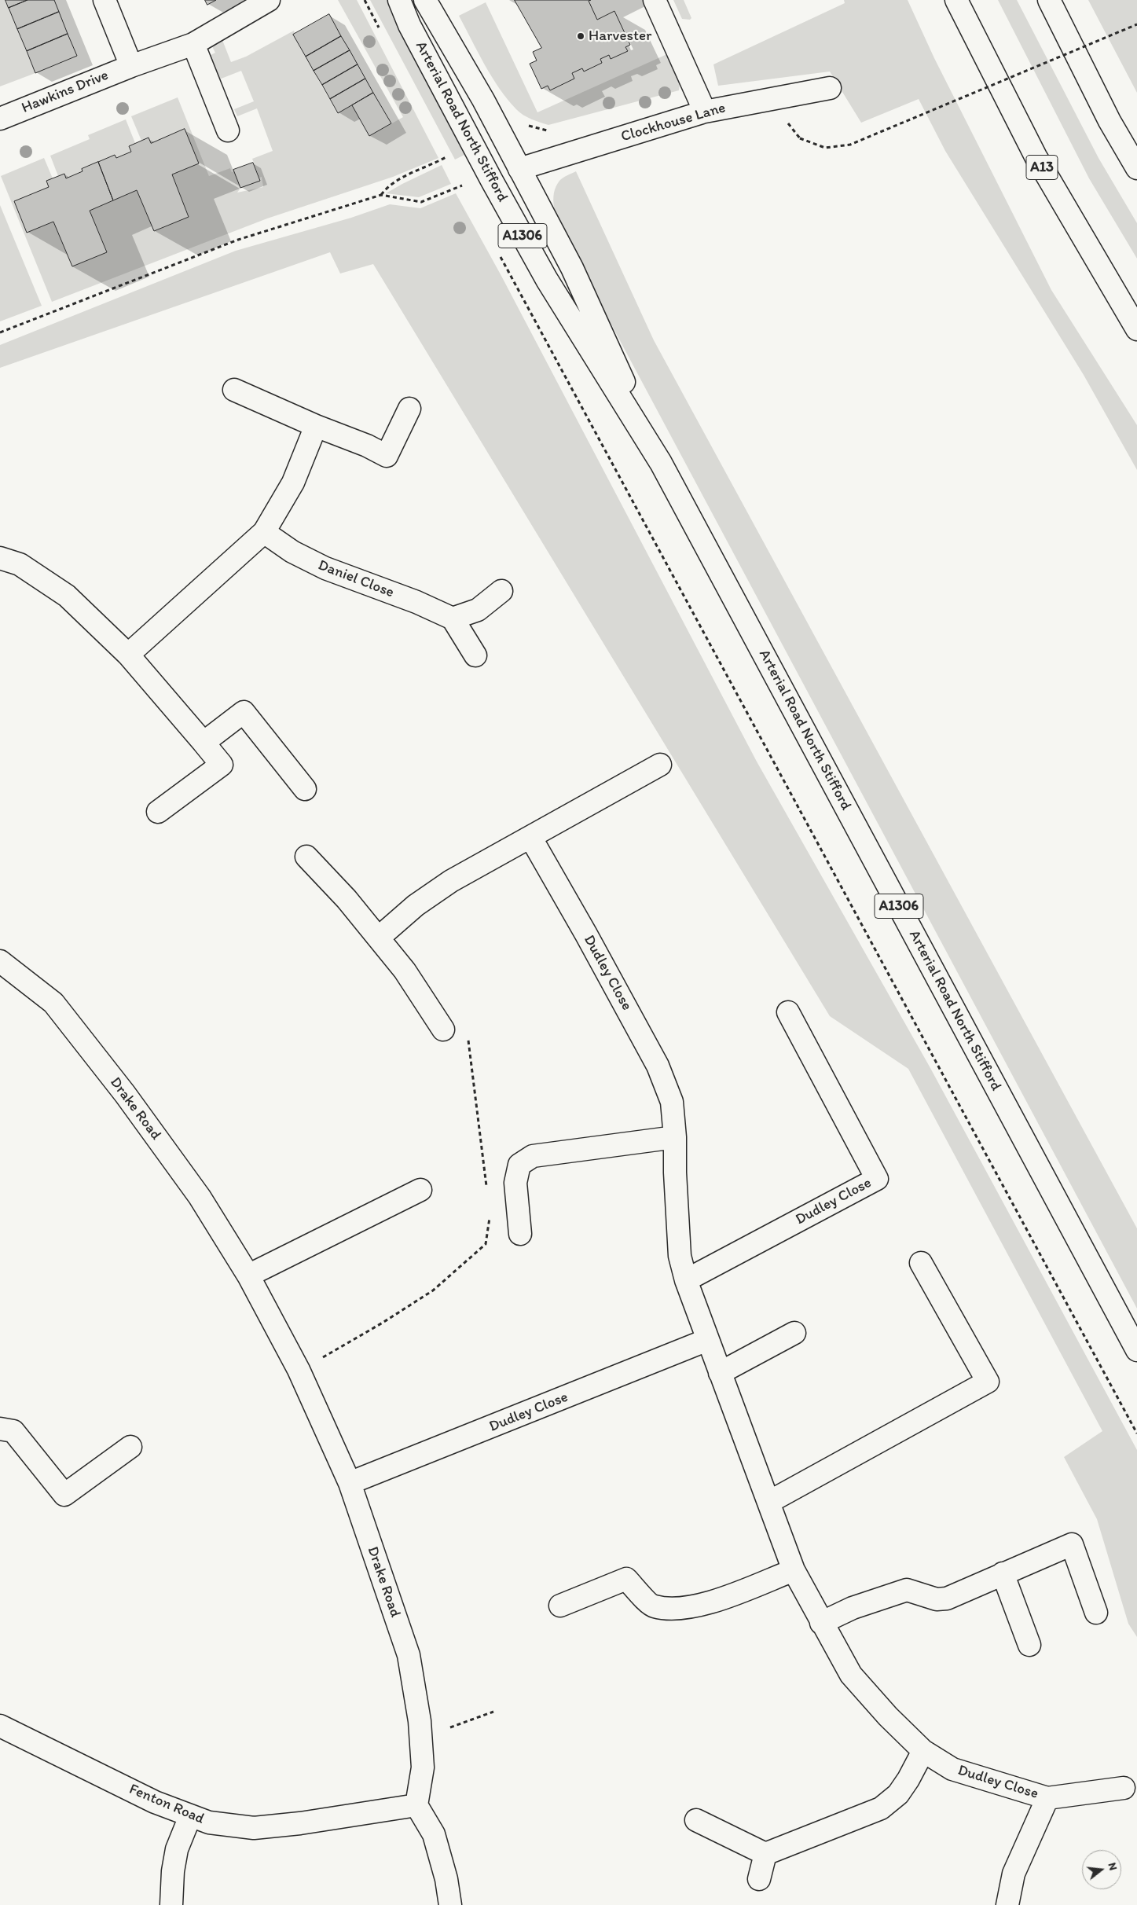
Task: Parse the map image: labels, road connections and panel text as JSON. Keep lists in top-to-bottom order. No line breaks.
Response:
{"streets":{"main road":["Hawkins Drive","Arterial Road North Stifford","Clockhouse Lane","A13","A1306","Daniel Close","Dudley Close","Drake Road","Fenton Road"]},"crossings":[["Arterial Road North Stifford","Clockhouse Lane"],["Dudley Close","Drake Road"],["Drake Road","Fenton Road"]],"places":["Harvester"],"north":"right"}
